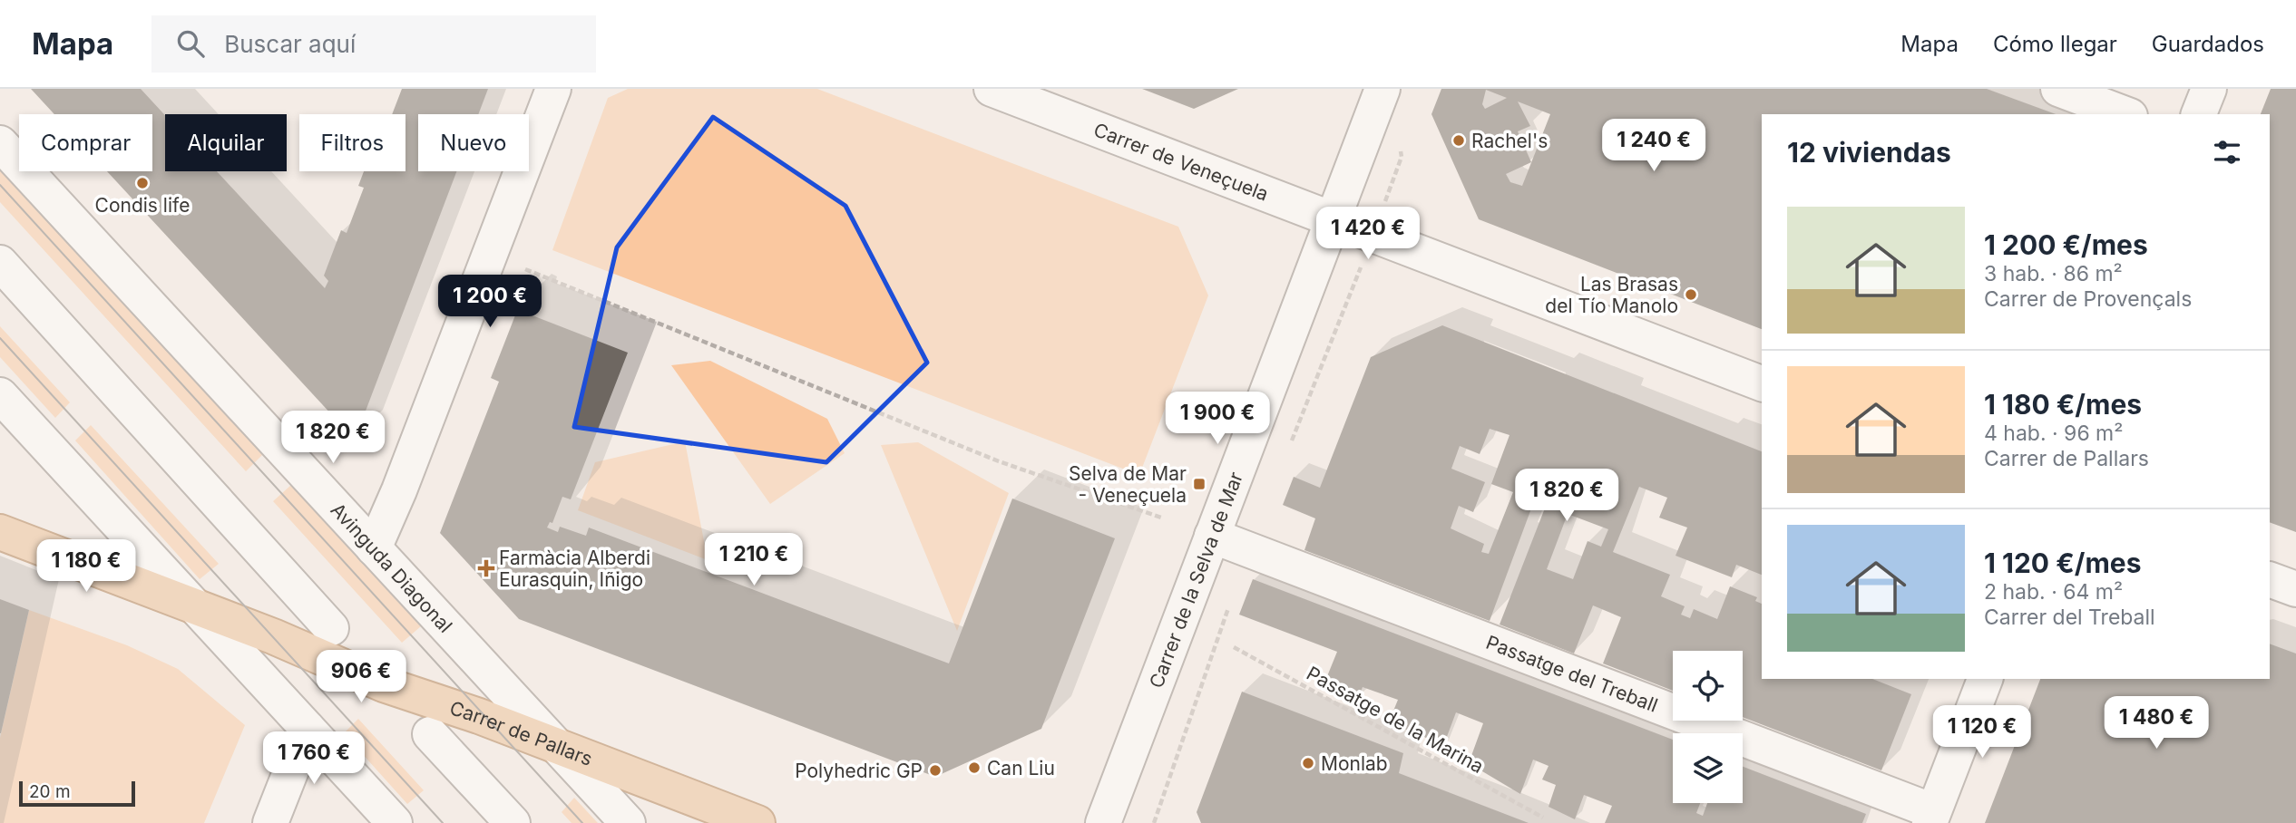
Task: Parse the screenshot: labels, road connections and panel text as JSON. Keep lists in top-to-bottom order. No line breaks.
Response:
{"streets":{"main road":["Carrer de Pallars"],"street":["Carrer de Veneçuela","Avinguda Diagonal","Carrer de la Selva de Mar","Passatge del Treball"],"path":["Passatge de la Marina"]},"crossings":[["Carrer de Veneçuela","Carrer de la Selva de Mar"],["Avinguda Diagonal","Carrer de Pallars"],["Carrer de la Selva de Mar","Passatge del Treball"]],"places":{"other":["Rachel's","Condis life","Las Brasas del Tío Manolo","Monlab","Can Liu","Polyhedric GP"],"transit":["Selva de Mar - Veneçuela"],"health":["Farmàcia Alberdi Eurasquin, Iñigo"]},"scale_bar":"20 m","page":{"header":"Mapa","search":"Buscar aquí","nav":["Mapa","Cómo llegar","Guardados"],"chip":["Comprar","Alquilar","Filtros","Nuevo"],"heading":"12 viviendas","price":["1 240 €","1 420 €","1 200 €","1 900 €","1 820 €","1 820 €","1 210 €","1 180 €","906 €","1 480 €","1 120 €","1 760 €"],"list":[{"name":"1 200 €/mes","note":"3 hab. · 86 m² · Carrer de Provençals"},{"name":"1 180 €/mes","note":"4 hab. · 96 m² · Carrer de Pallars"},{"name":"1 120 €/mes","note":"2 hab. · 64 m² · Carrer del Treball"}],"scale":"20 m"}}
